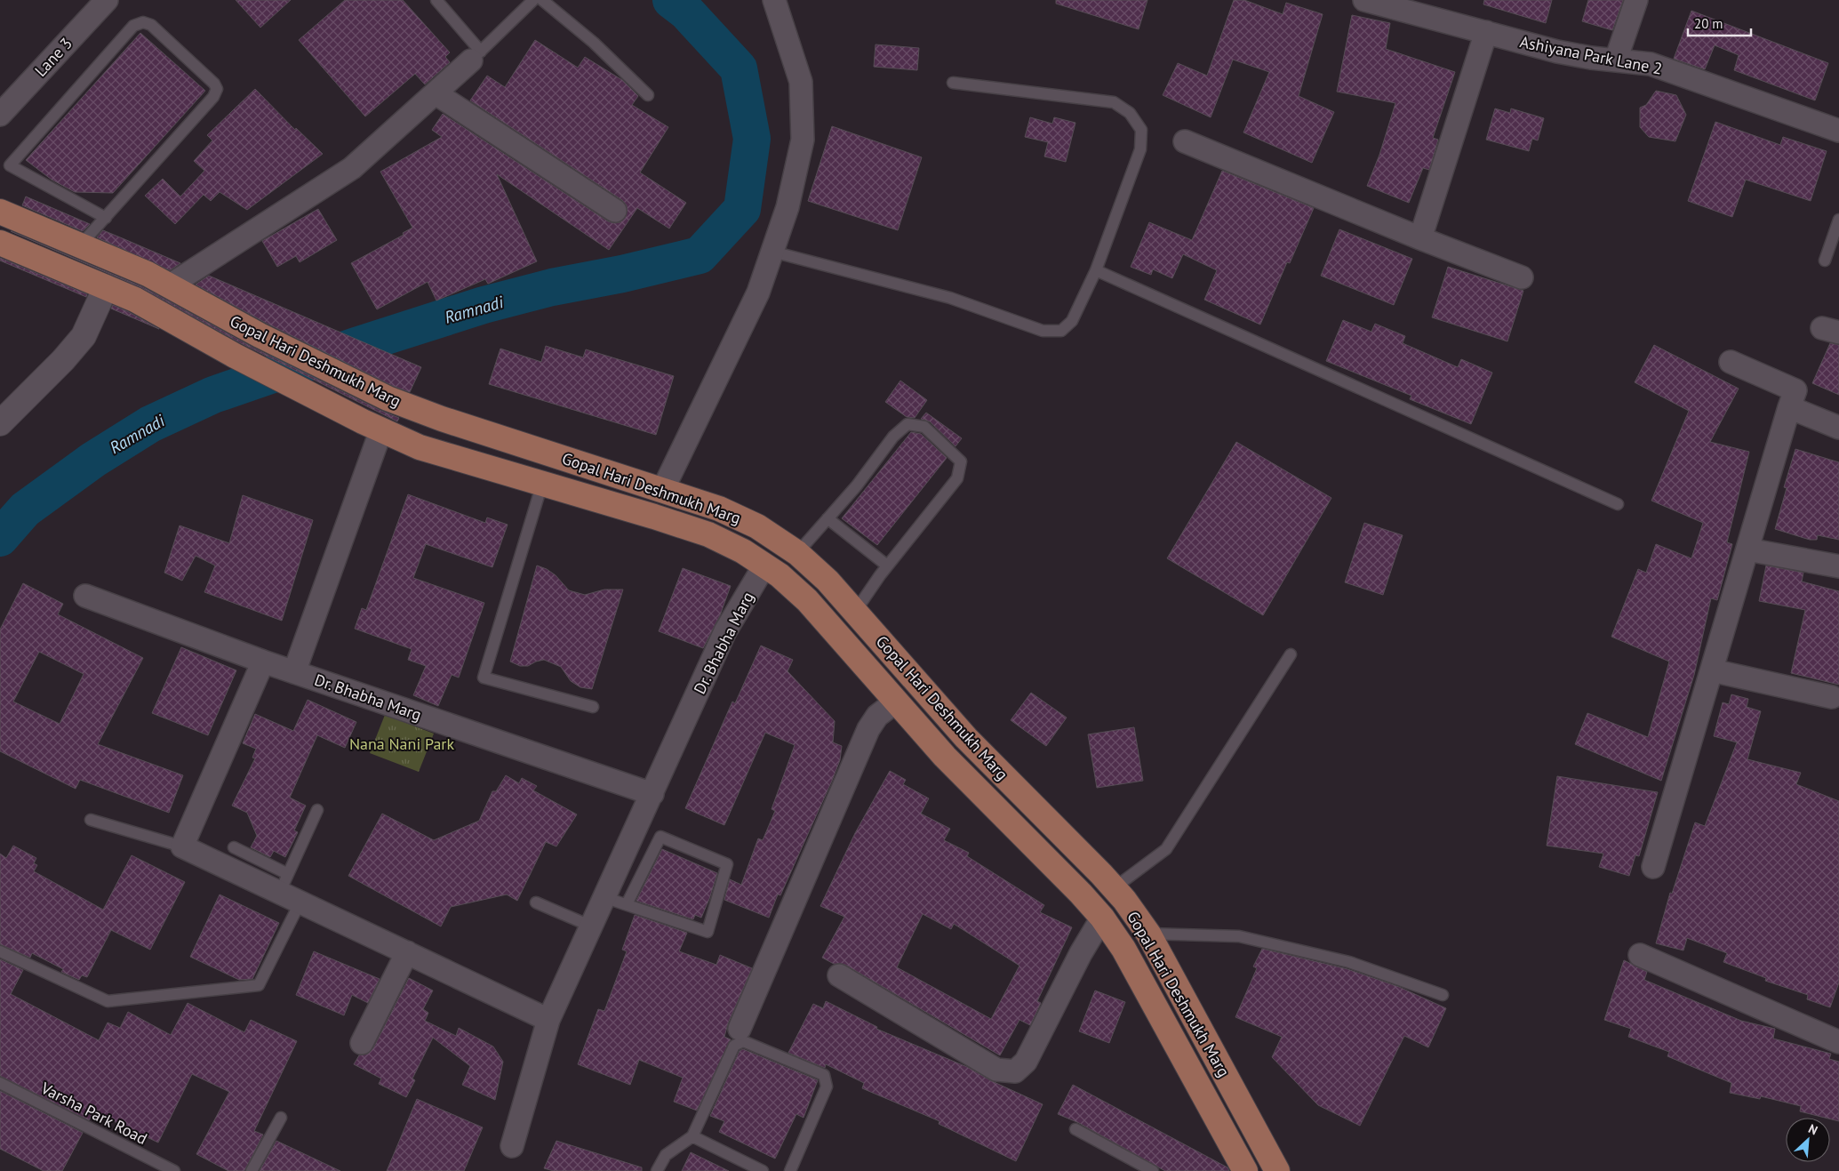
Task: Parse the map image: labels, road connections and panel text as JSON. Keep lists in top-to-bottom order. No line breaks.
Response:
{"streets":{"main road":["Gopal Hari Deshmukh Marg"],"street":["Ashiyana Park Lane 2","Lane 3","Dr. Bhabha Marg"],"lane":["Varsha Park Road"]},"crossings":[["Gopal Hari Deshmukh Marg","Dr. Bhabha Marg"]],"water":["Ramnadi"],"parks":["Nana Nani Park"],"scale_bar":"20 m","north":"top right"}
